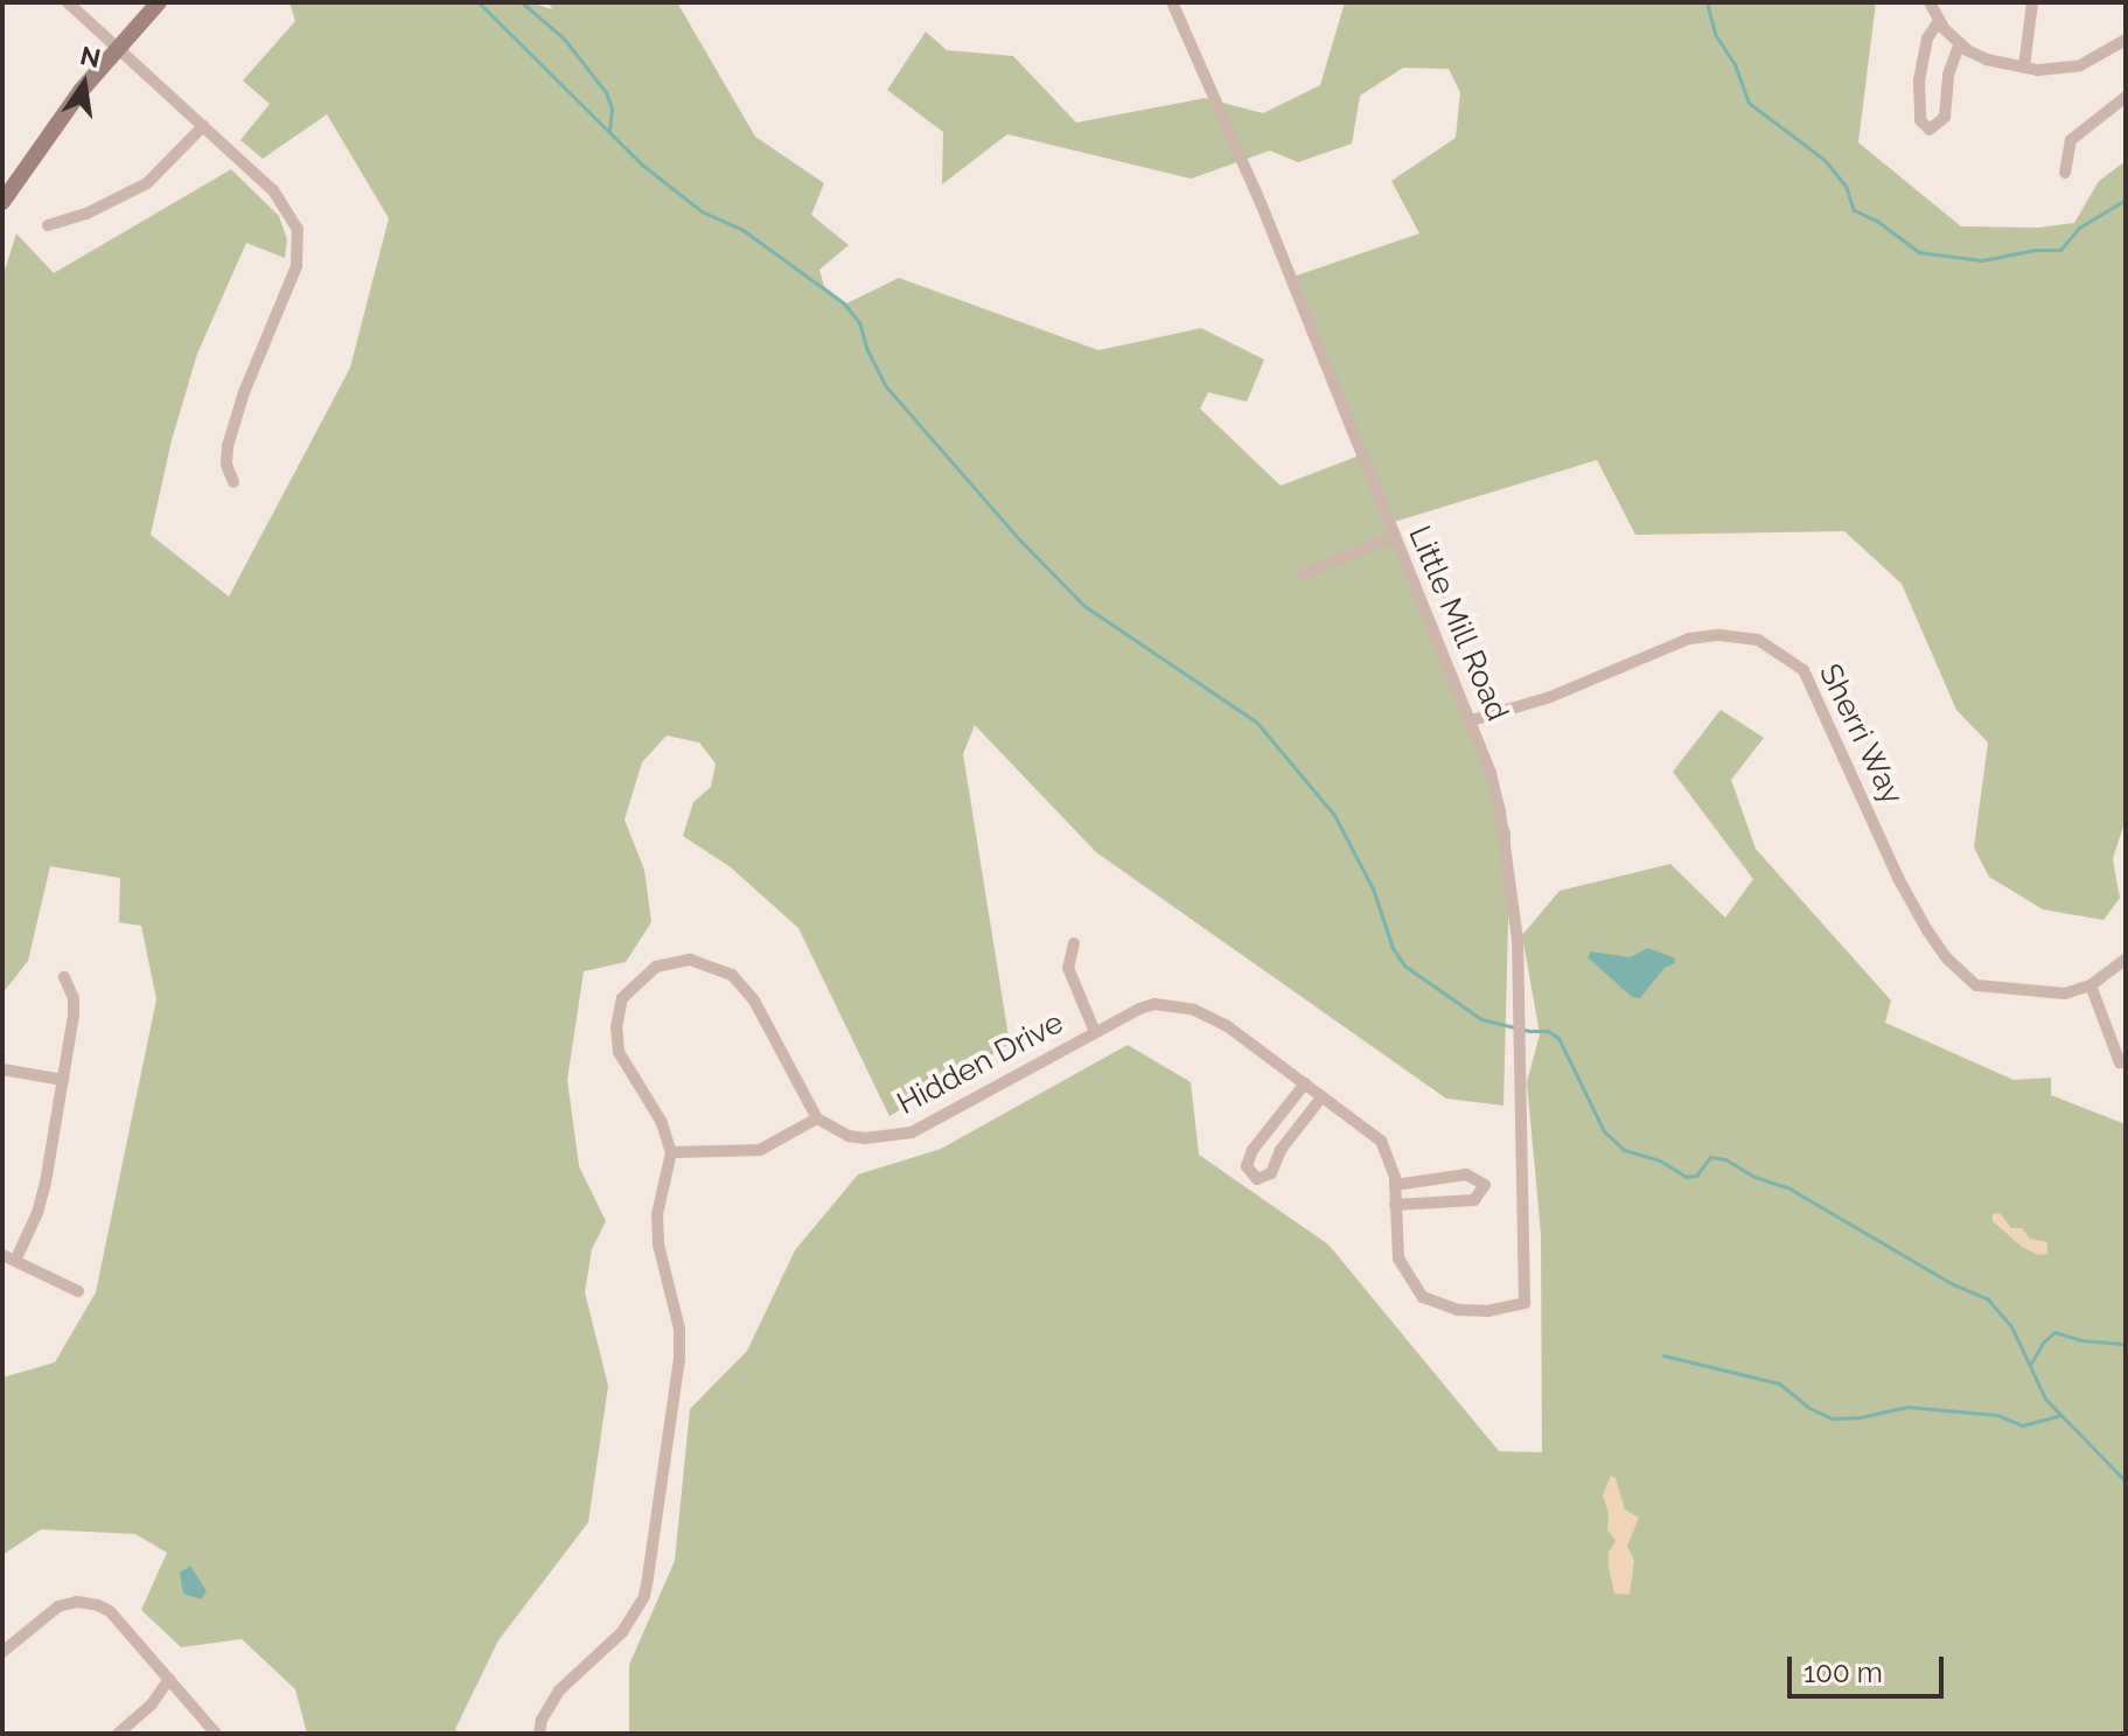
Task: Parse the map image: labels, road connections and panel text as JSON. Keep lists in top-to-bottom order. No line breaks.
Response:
{"streets":{"street":["Little Mill Road","Sherri Way","Hidden Drive"]},"crossings":[["Little Mill Road","Sherri Way"],["Little Mill Road","Hidden Drive"]],"scale_bar":"100 m","north":"top"}
